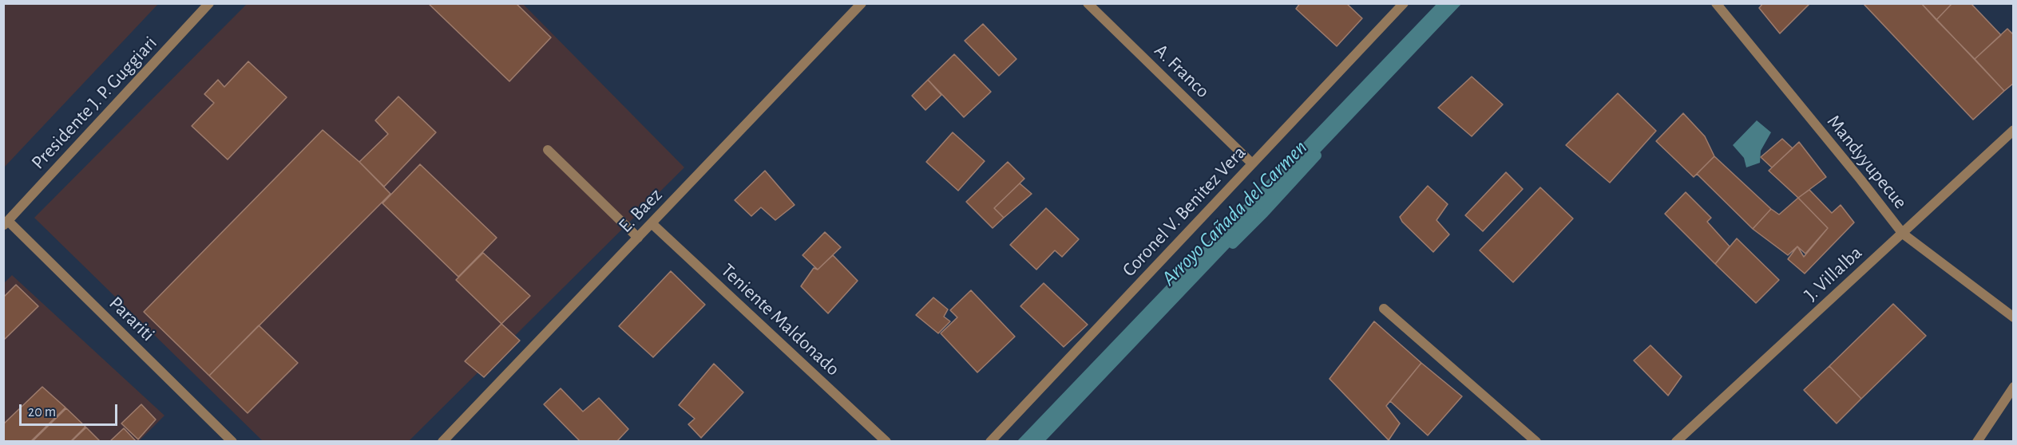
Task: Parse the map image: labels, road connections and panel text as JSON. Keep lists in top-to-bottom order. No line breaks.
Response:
{"streets":{"street":["A. Franco","Presidente J. P. Guggiari","Mandyyupecue","E. Baez","Coronel V. Benitez Vera","J. Villalba","Parariti","Teniente Maldonado"]},"crossings":[["A. Franco","Coronel V. Benitez Vera"],["Presidente J. P. Guggiari","Parariti"],["Mandyyupecue","J. Villalba"],["E. Baez","Teniente Maldonado"]],"water":["Arroyo Cañada del Carmen"],"scale_bar":"20 m"}
